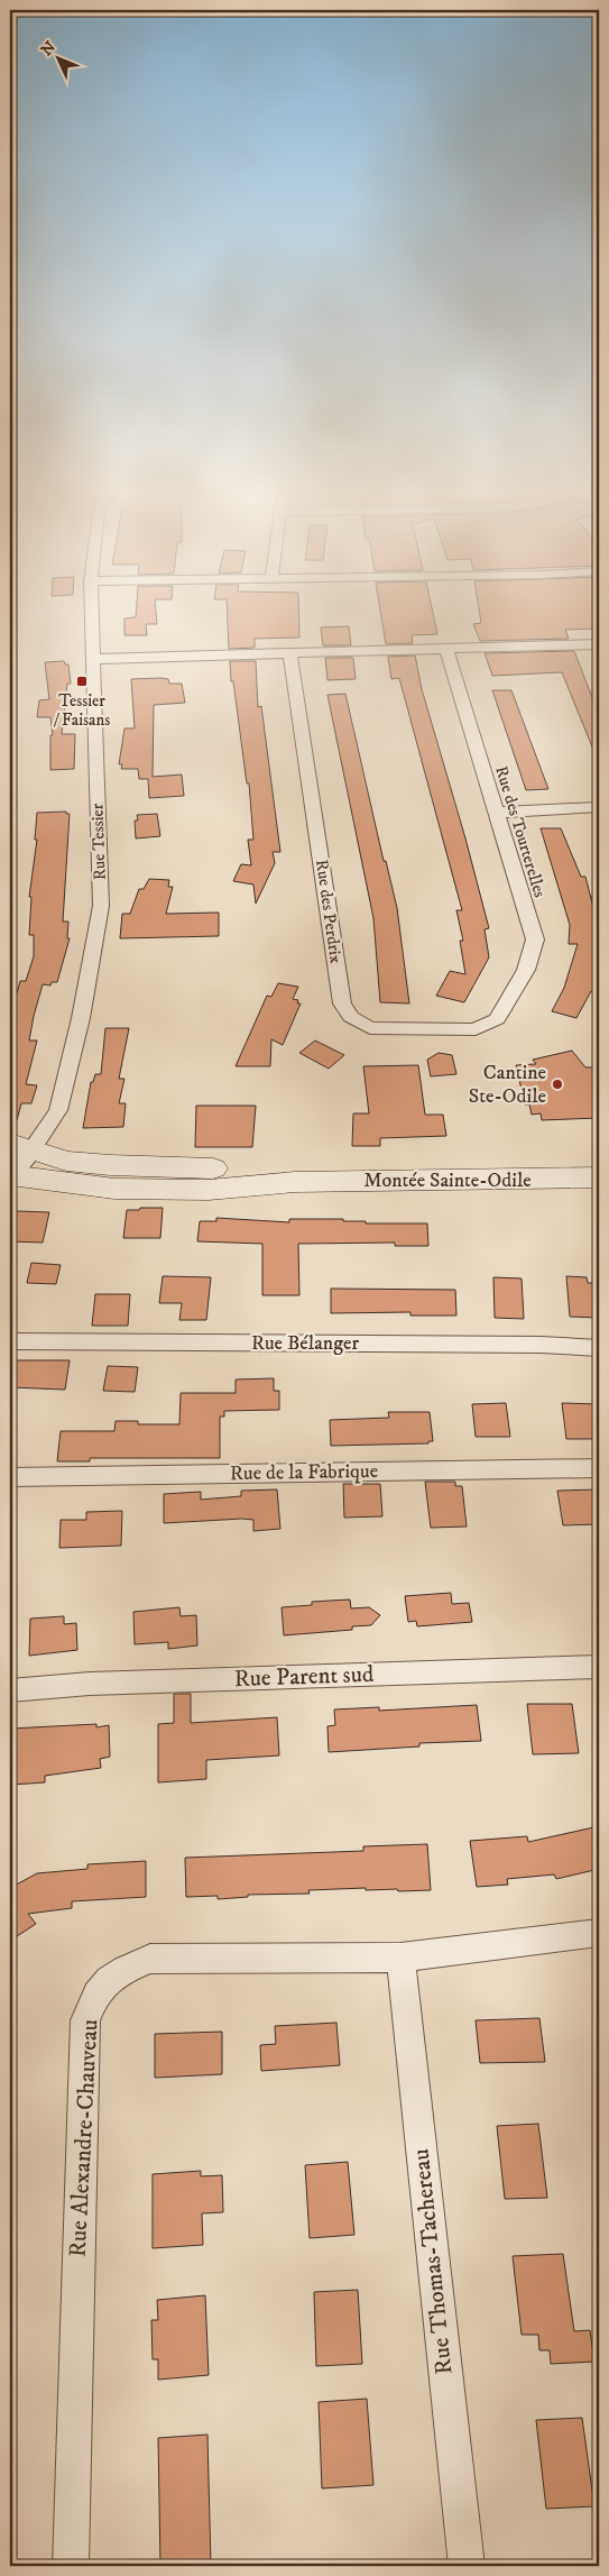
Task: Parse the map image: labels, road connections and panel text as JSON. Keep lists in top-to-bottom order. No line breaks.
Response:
{"streets":{"main road":["Montée Sainte-Odile"],"street":["Rue des Tourterelles","Rue Tessier","Rue des Perdrix","Rue Bélanger","Rue de la Fabrique","Rue Parent sud","Rue Alexandre-Chauveau","Rue Thomas-Tachereau"]},"crossings":[["Rue des Tourterelles","Rue des Perdrix"],["Rue Tessier","Montée Sainte-Odile"],["Rue Alexandre-Chauveau","Rue Thomas-Tachereau"]],"places":{"transit":["Tessier / Faisans"],"other":["Cantine Ste-Odile"]},"north":"top left"}
